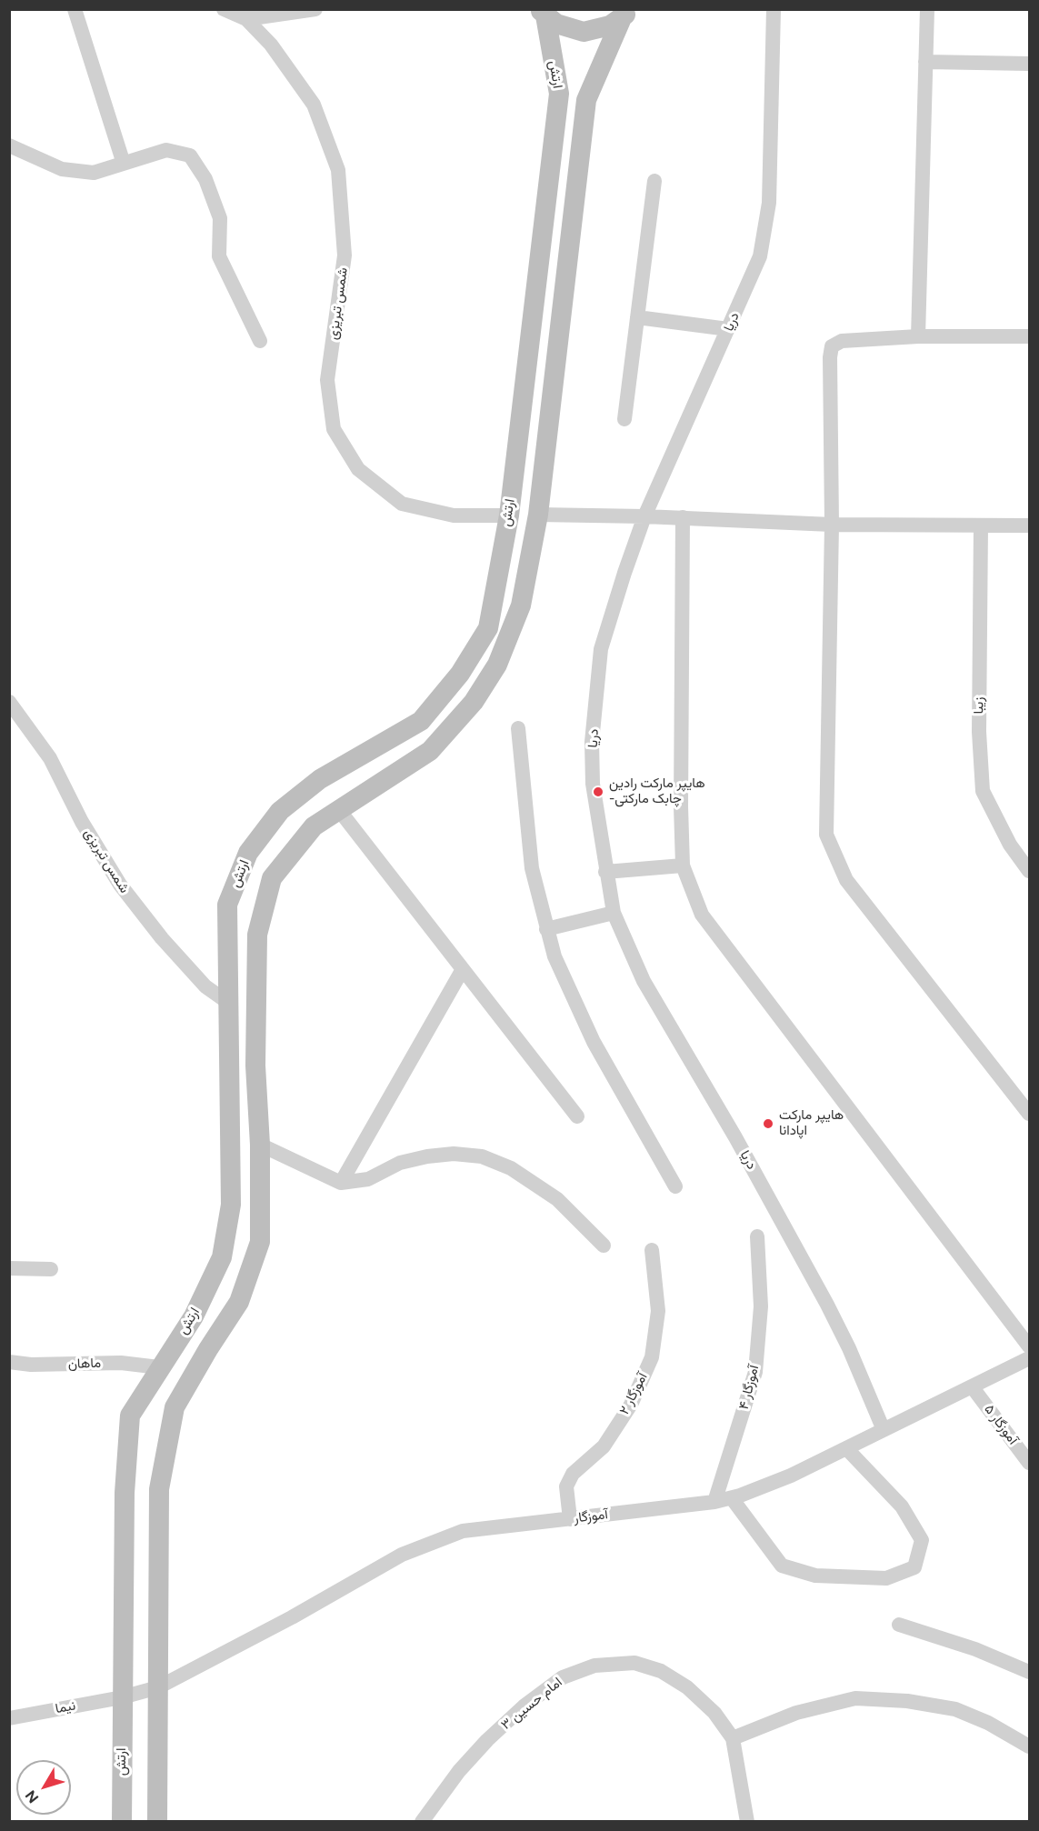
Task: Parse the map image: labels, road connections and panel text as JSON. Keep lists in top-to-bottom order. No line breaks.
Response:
{"streets":{"main road":["ارتش"],"street":["شمس تبریزی","دریا","زیبا","ماهان","آموزگار ۴","آموزگار ۲","آموزگار ۵","آموزگار","امام حسین ۳","نیما"]},"crossings":[["ارتش","شمس تبریزی"],["ارتش","ماهان"],["ارتش","آموزگار"],["ارتش","نیما"],["دریا","آموزگار"],["آموزگار ۴","آموزگار"],["آموزگار ۲","آموزگار"],["آموزگار ۵","آموزگار"],["آموزگار","نیما"]],"places":["هایپر مارکت رادین -چابک مارکتی","هایپر مارکت اپادانا"],"north":"bottom left"}
